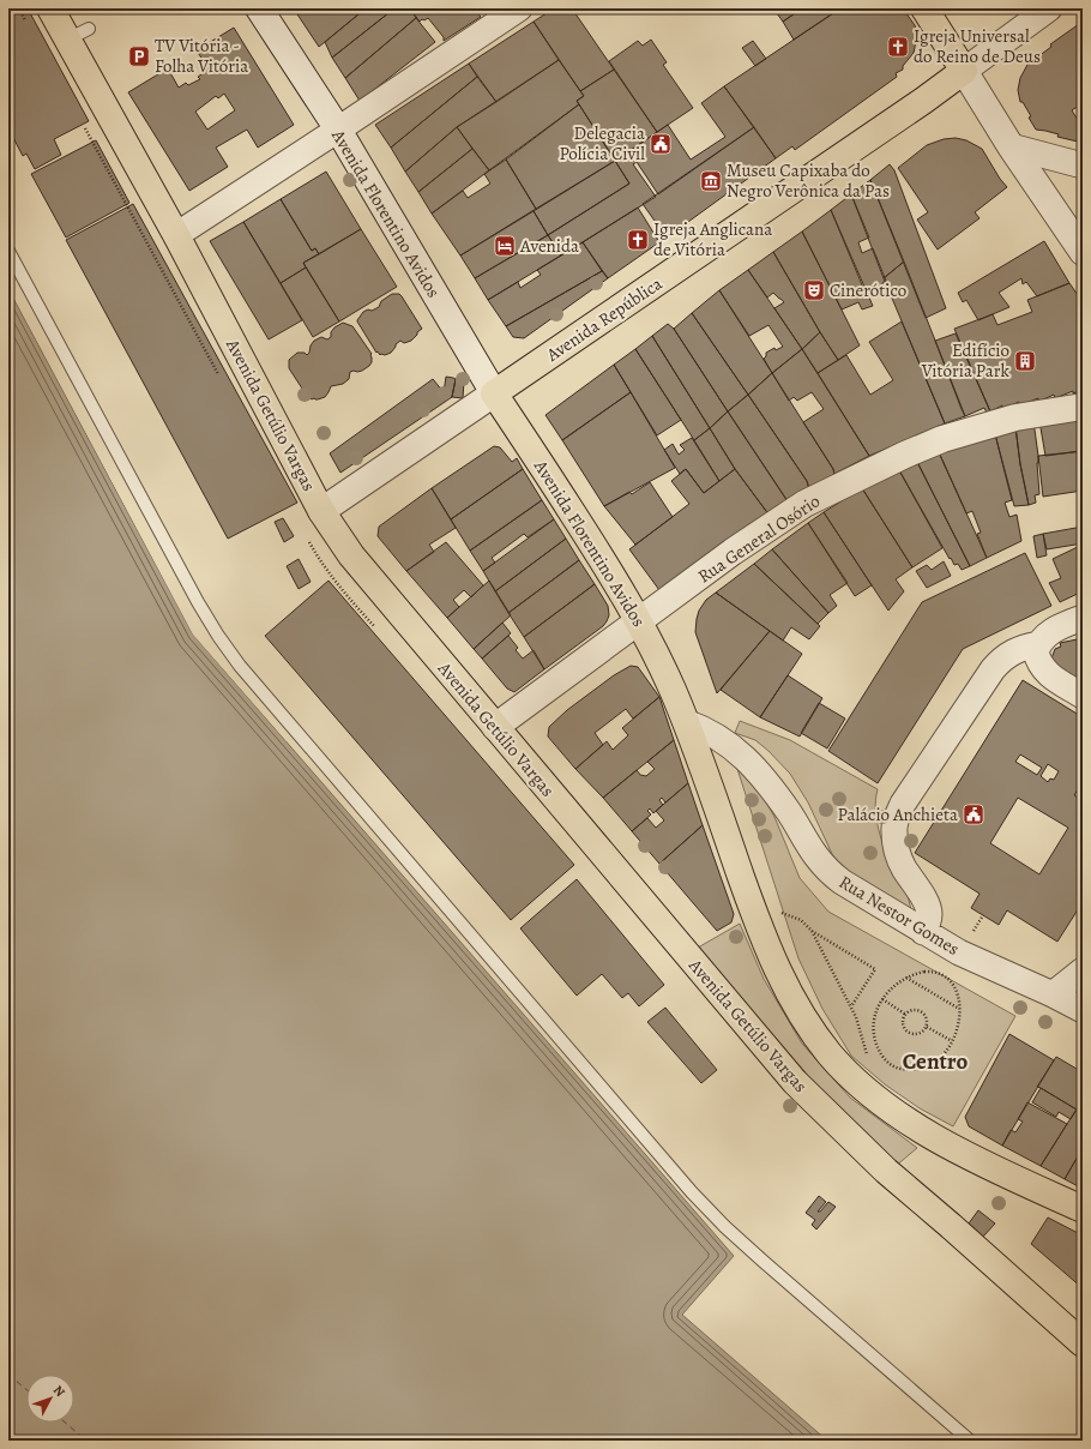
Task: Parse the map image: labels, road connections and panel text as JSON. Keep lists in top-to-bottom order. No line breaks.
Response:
{"streets":{"main road":["Avenida Florentino Avidos","Avenida República","Avenida Getúlio Vargas"],"street":["Rua General Osório","Rua Nestor Gomes"]},"crossings":[["Avenida Florentino Avidos","Avenida República"],["Avenida Florentino Avidos","Rua General Osório"],["Avenida Florentino Avidos","Rua Nestor Gomes"],["Avenida República","Avenida Getúlio Vargas"],["Avenida Getúlio Vargas","Rua General Osório"]],"districts":["Centro"],"places":{"church":["Igreja Universal do Reino de Deus","Igreja Anglicana de Vitória"],"parking":["TV Vitória - Folha Vitória"],"public building":["Delegacia Polícia Civil","Palácio Anchieta"],"museum":["Museu Capixaba do Negro Verônica da Pas"],"hotel":["Avenida"],"theatre":["Cinerótico"],"building":["Edifício Vitória Park"]},"north":"top right"}
